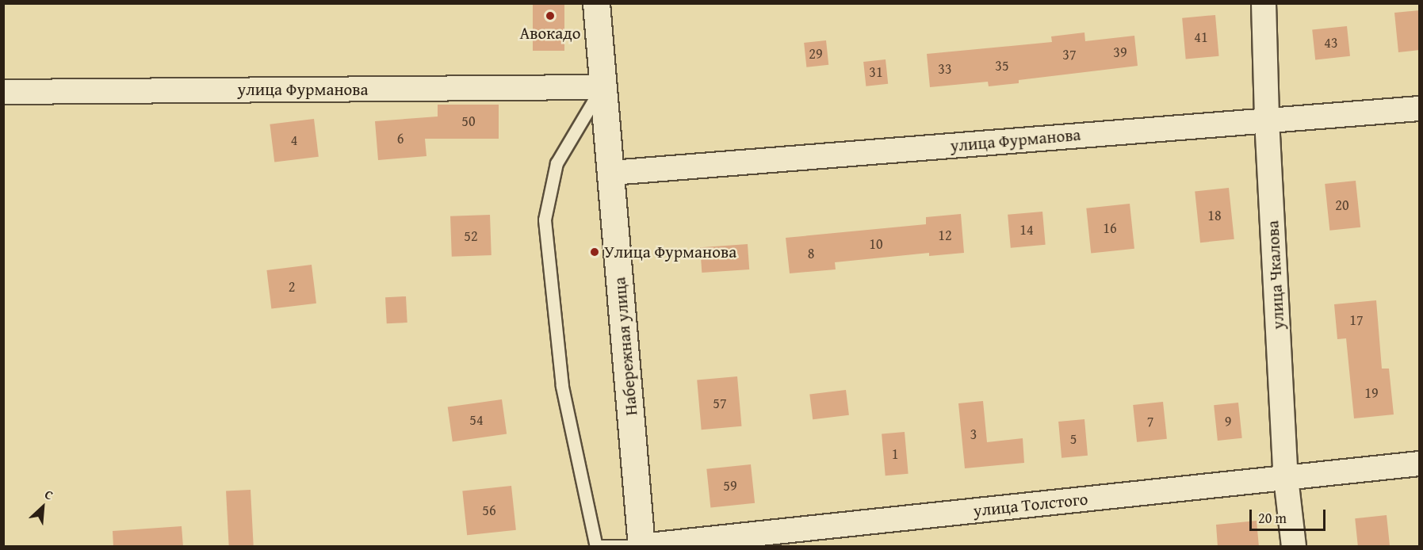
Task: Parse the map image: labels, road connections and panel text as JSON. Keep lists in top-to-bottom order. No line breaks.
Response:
{"streets":{"street":["улица Фурманова","улица Чкалова","Набережная улица","улица Толстого"]},"crossings":[["улица Фурманова","улица Чкалова"],["улица Фурманова","Набережная улица"],["улица Чкалова","улица Толстого"],["Набережная улица","улица Толстого"]],"places":["Авокадо","Улица Фурманова"],"house_numbers":["41","43","39","29","37","35","33","31","50","6","4","20","18","16","14","12","52","10","8","2","17","19","57","54","7","9","3","5","1","59","56"],"scale_bar":"20 m","north":"top right"}
